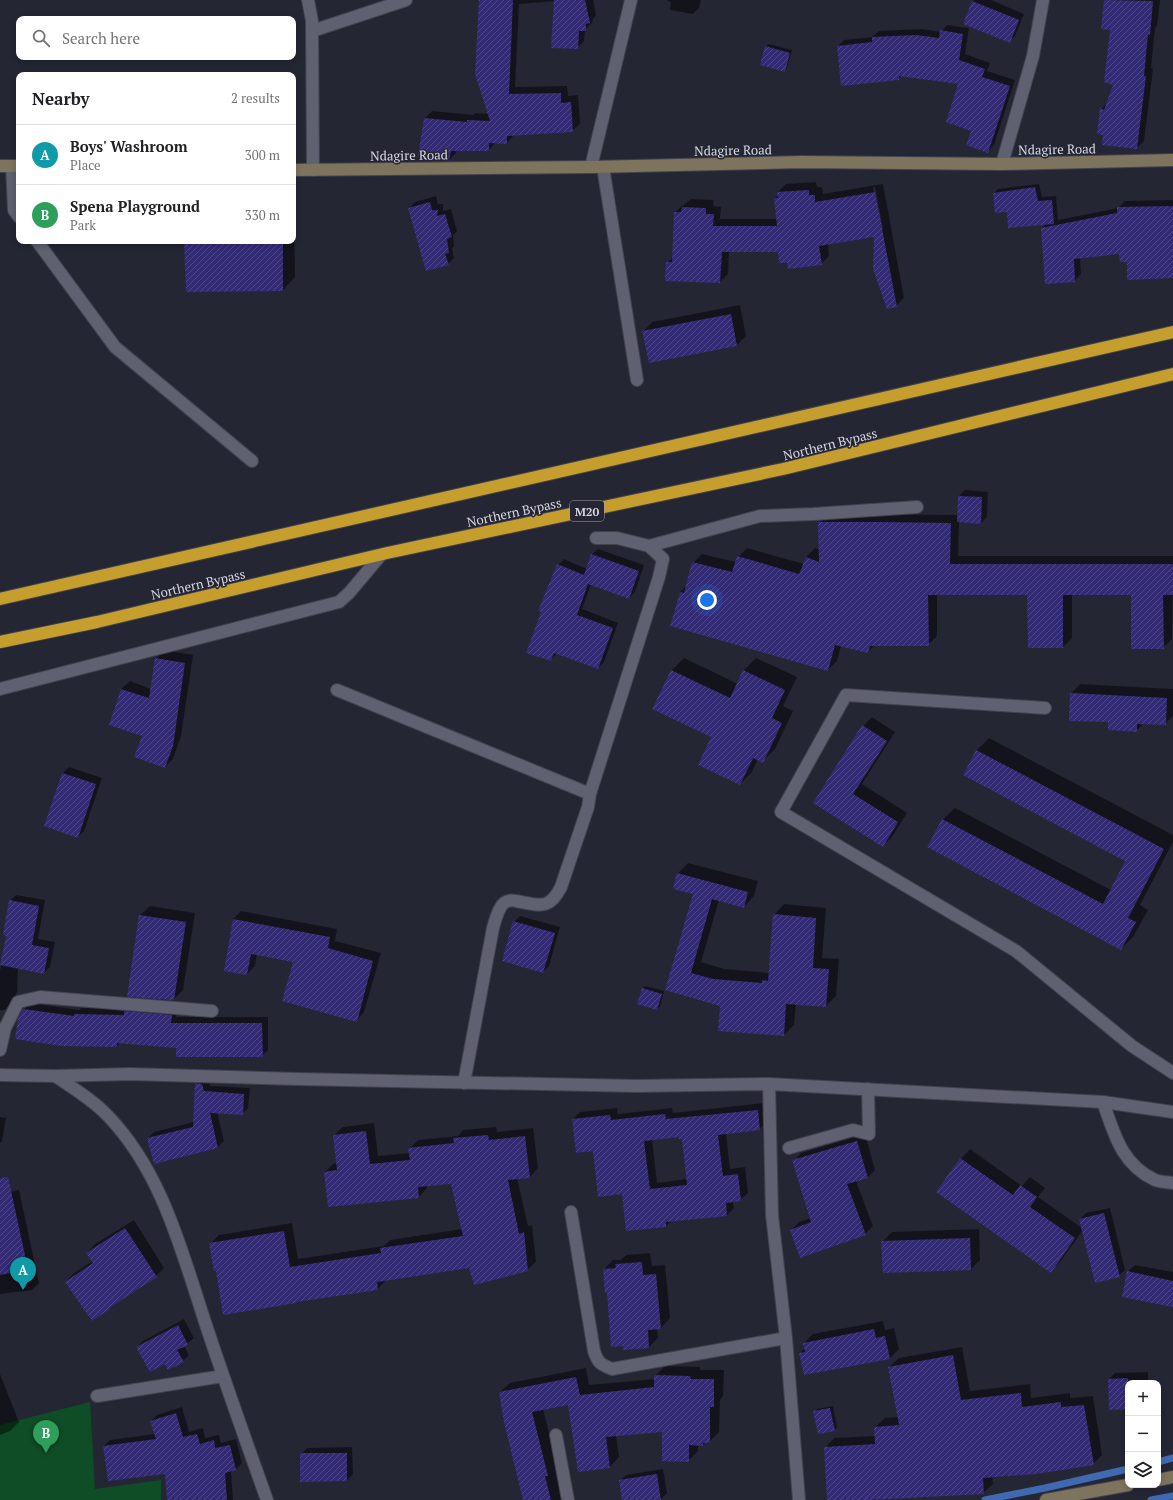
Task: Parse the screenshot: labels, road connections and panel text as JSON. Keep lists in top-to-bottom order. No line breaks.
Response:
{"streets":{"highway":["Northern Bypass","M20"],"street":["Ndagire Road"]},"page":{"search":"Search here","heading":["Nearby","2 results"],"list":[{"mark":"A","name":"Boys' Washroom","note":"Place","value":"300 m"},{"mark":"B","name":"Spena Playground","note":"Park","value":"330 m"}],"pins":["A","B"],"map_buttons":["+","−"]}}
